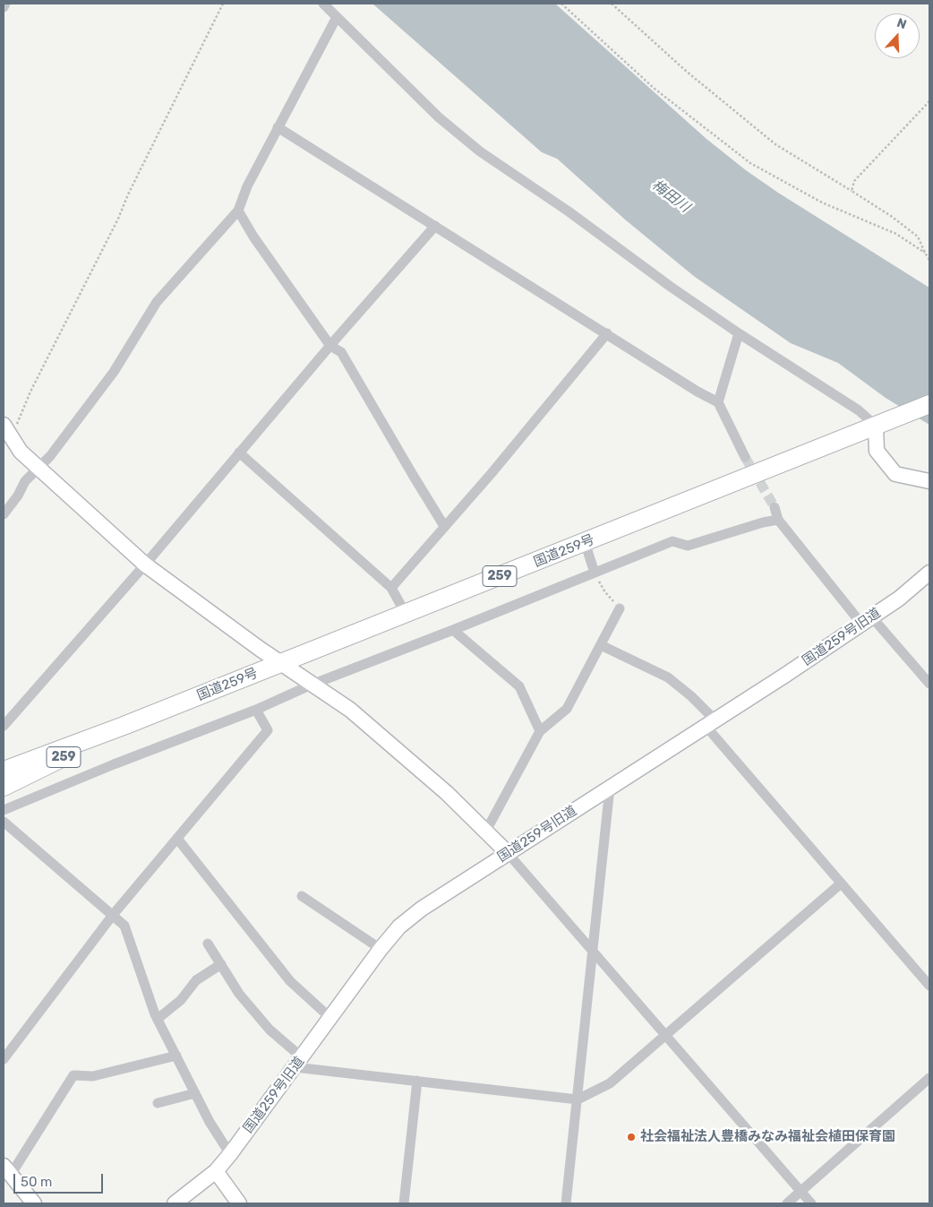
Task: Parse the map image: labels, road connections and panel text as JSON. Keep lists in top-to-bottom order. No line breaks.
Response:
{"streets":{"highway":["国道259号","259"],"street":["国道259号旧道"]},"water":["梅田川"],"places":["社会福祉法人豊橋みなみ福祉会植田保育園"],"scale_bar":"50 m","north":"top"}
